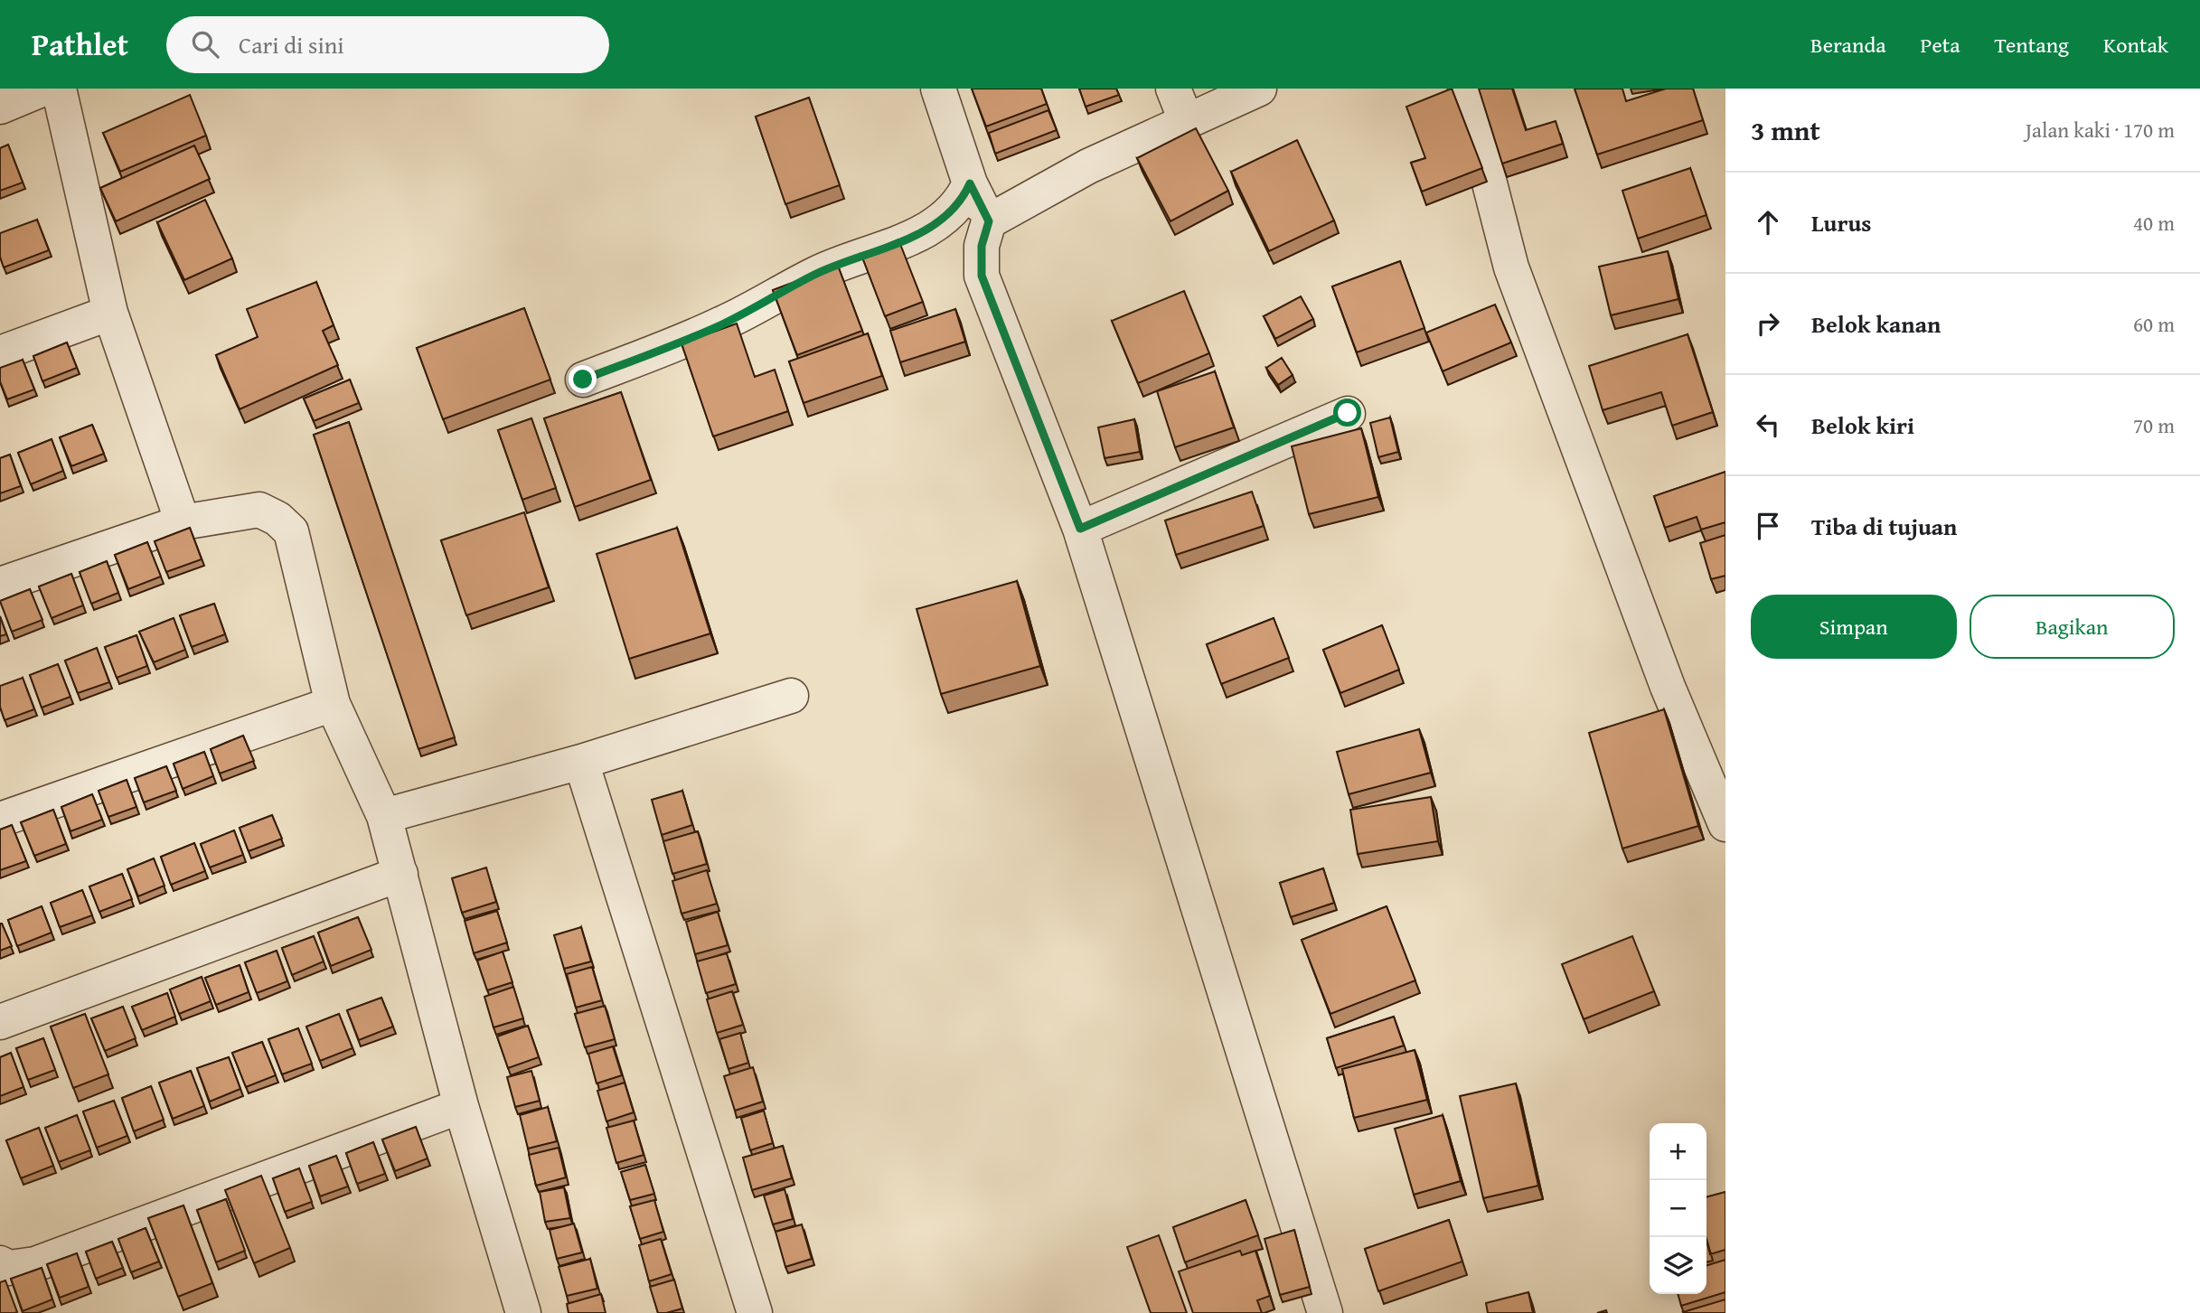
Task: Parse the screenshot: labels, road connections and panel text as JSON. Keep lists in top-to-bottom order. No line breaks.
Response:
{"page":{"header":"Pathlet","search":"Cari di sini","nav":["Beranda","Peta","Tentang","Kontak"],"heading":["3 mnt","Jalan kaki · 170 m"],"list":[["Lurus","40 m"],["Belok kanan","60 m"],["Belok kiri","70 m"],"Tiba di tujuan"],"buttons":["Simpan","Bagikan"],"map_buttons":["+","−"]}}
